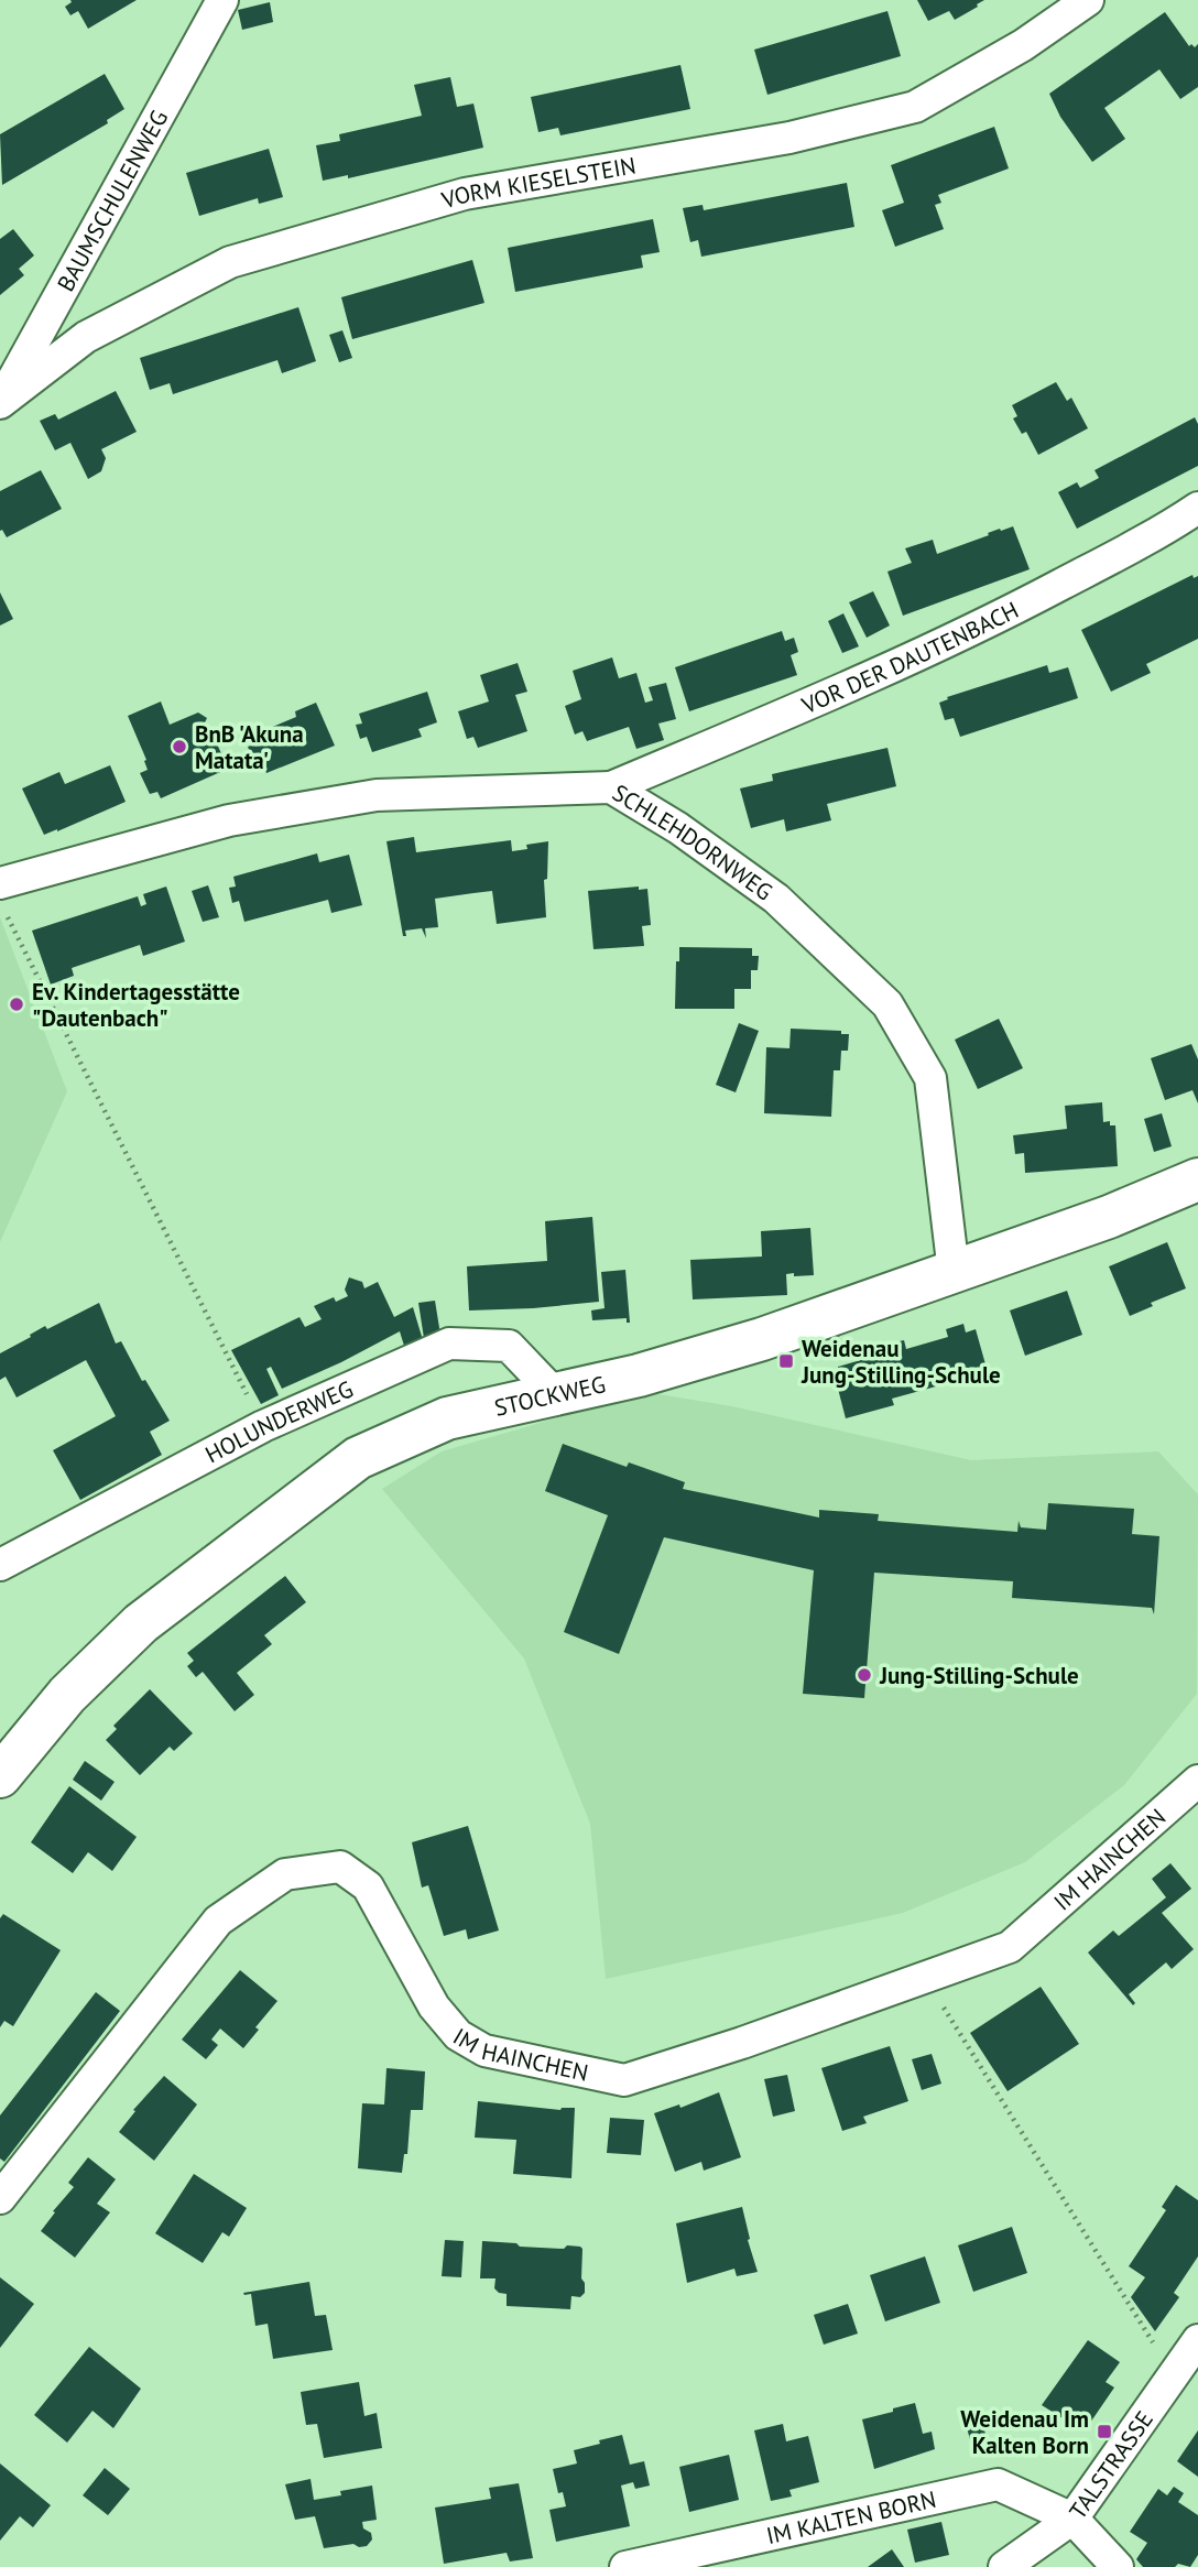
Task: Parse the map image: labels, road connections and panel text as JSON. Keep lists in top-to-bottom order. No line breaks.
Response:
{"streets":{"street":["VORM KIESELSTEIN","BAUMSCHULENWEG","VOR DER DAUTENBACH","SCHLEHDORNWEG","STOCKWEG","HOLUNDERWEG","IM HAINCHEN","TALSTRASSE","IM KALTEN BORN"]},"crossings":[["VORM KIESELSTEIN","BAUMSCHULENWEG"],["VOR DER DAUTENBACH","SCHLEHDORNWEG"],["SCHLEHDORNWEG","STOCKWEG"],["STOCKWEG","HOLUNDERWEG"],["TALSTRASSE","IM KALTEN BORN"]],"places":{"other":["BnB 'Akuna Matata'","Ev. Kindertagesstätte \"Dautenbach\"","Jung-Stilling-Schule"],"transit":["Weidenau Jung-Stilling-Schule","Weidenau Im Kalten Born"]}}
